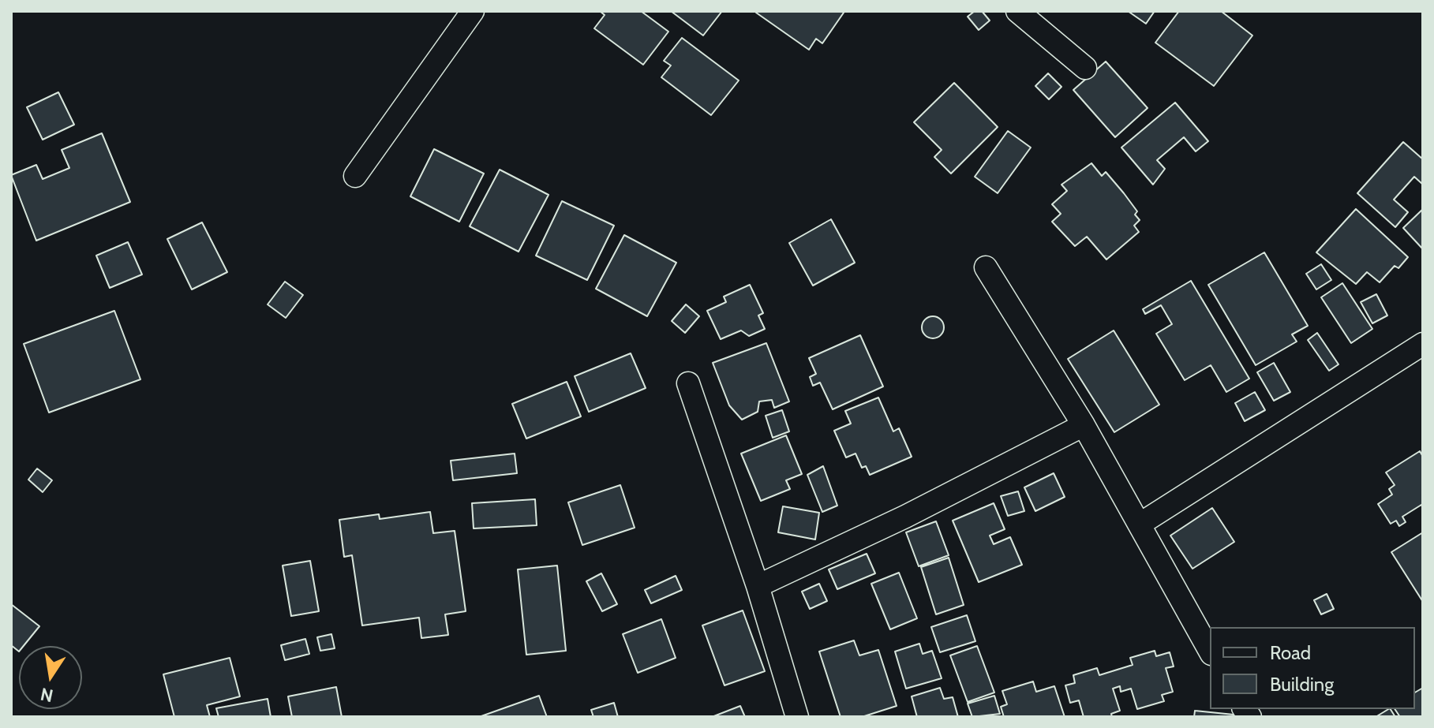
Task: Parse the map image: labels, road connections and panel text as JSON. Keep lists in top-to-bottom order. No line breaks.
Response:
{"legend":["Road","Building"],"north":"bottom"}
